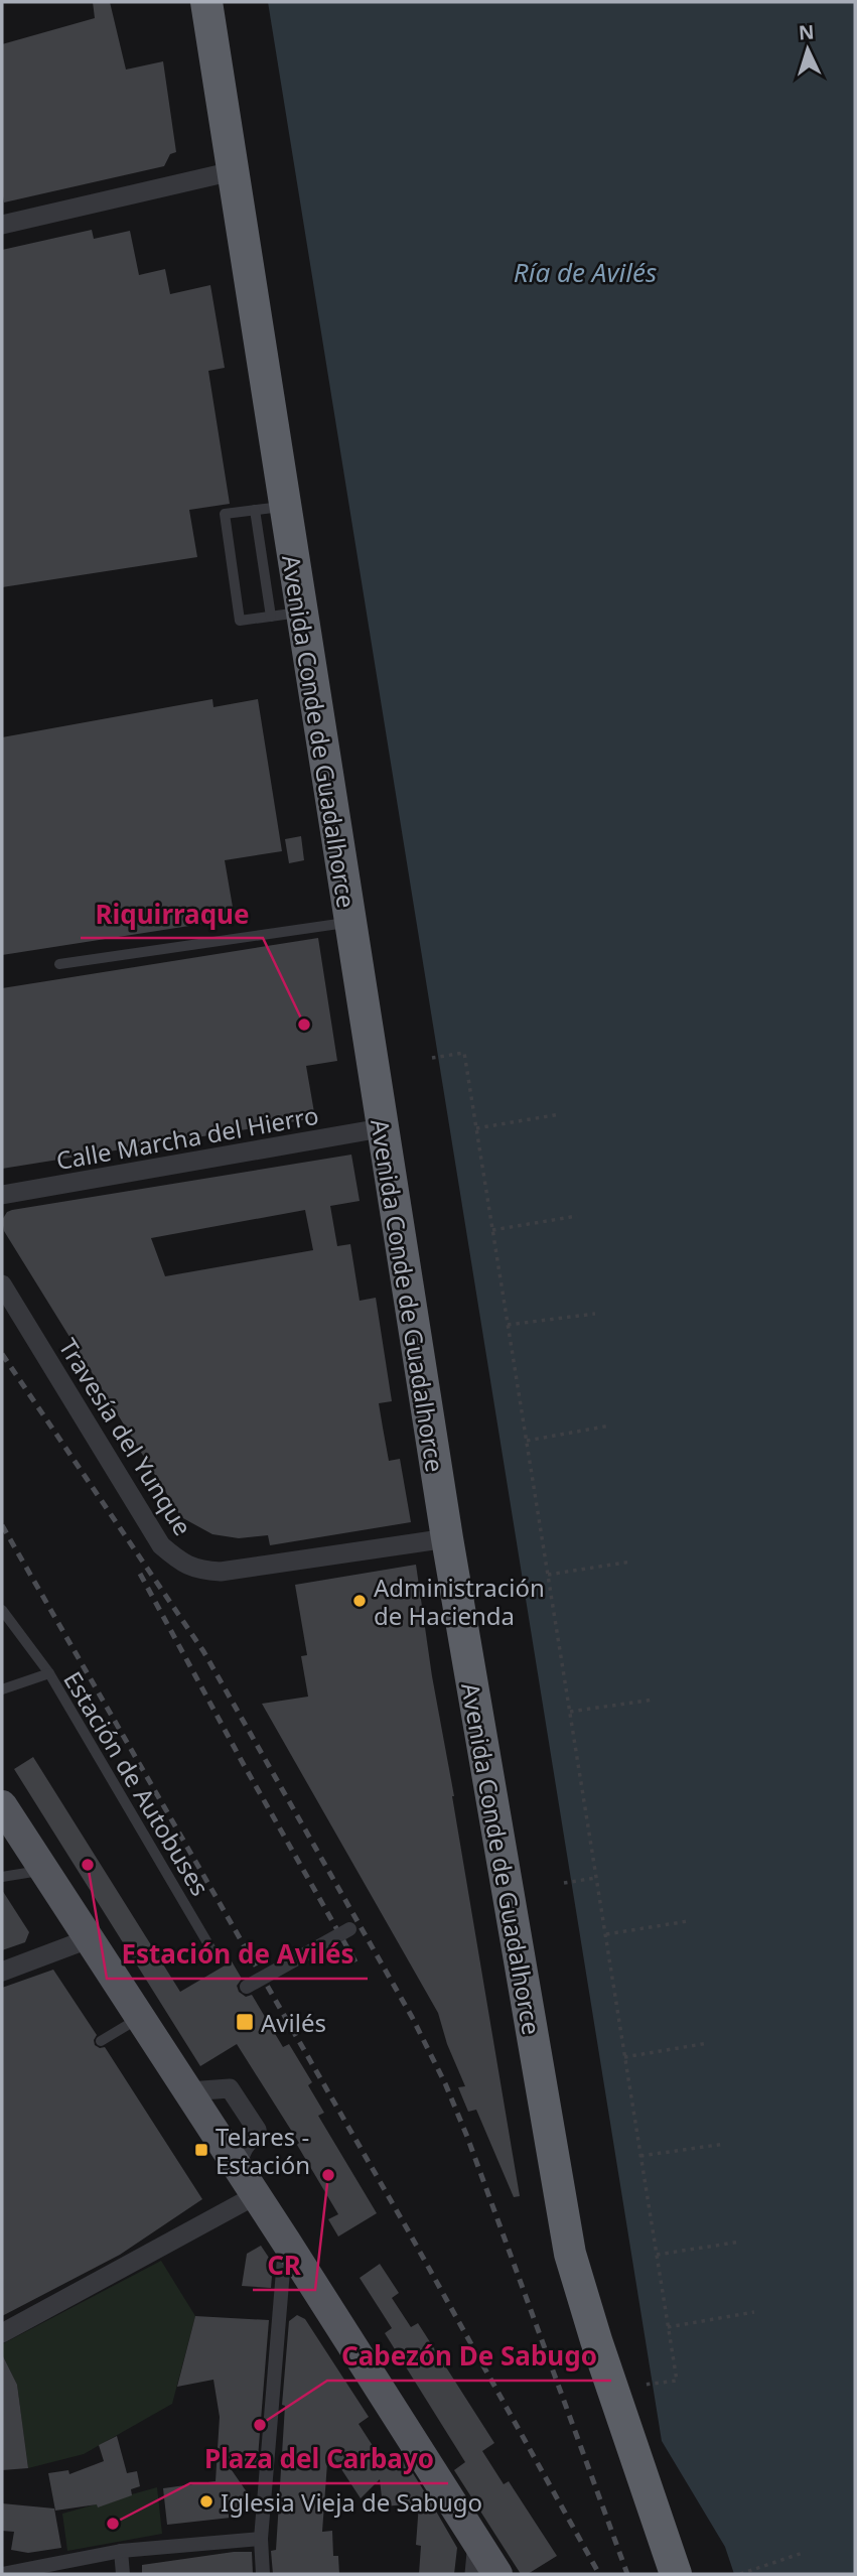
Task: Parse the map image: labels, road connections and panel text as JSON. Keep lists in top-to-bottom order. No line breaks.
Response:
{"streets":{"highway":["Avenida Conde de Guadalhorce"],"street":["Calle Marcha del Hierro","Travesía del Yunque"],"lane":["Estación de Autobuses"]},"crossings":[["Avenida Conde de Guadalhorce","Calle Marcha del Hierro"],["Avenida Conde de Guadalhorce","Travesía del Yunque"]],"water":["Ría de Avilés"],"places":{"other":["Riquirraque","Administración de Hacienda","Estación de Avilés","CR","Cabezón De Sabugo","Iglesia Vieja de Sabugo","Plaza del Carbayo"],"transit":["Avilés","Telares - Estación"]},"north":"top"}
